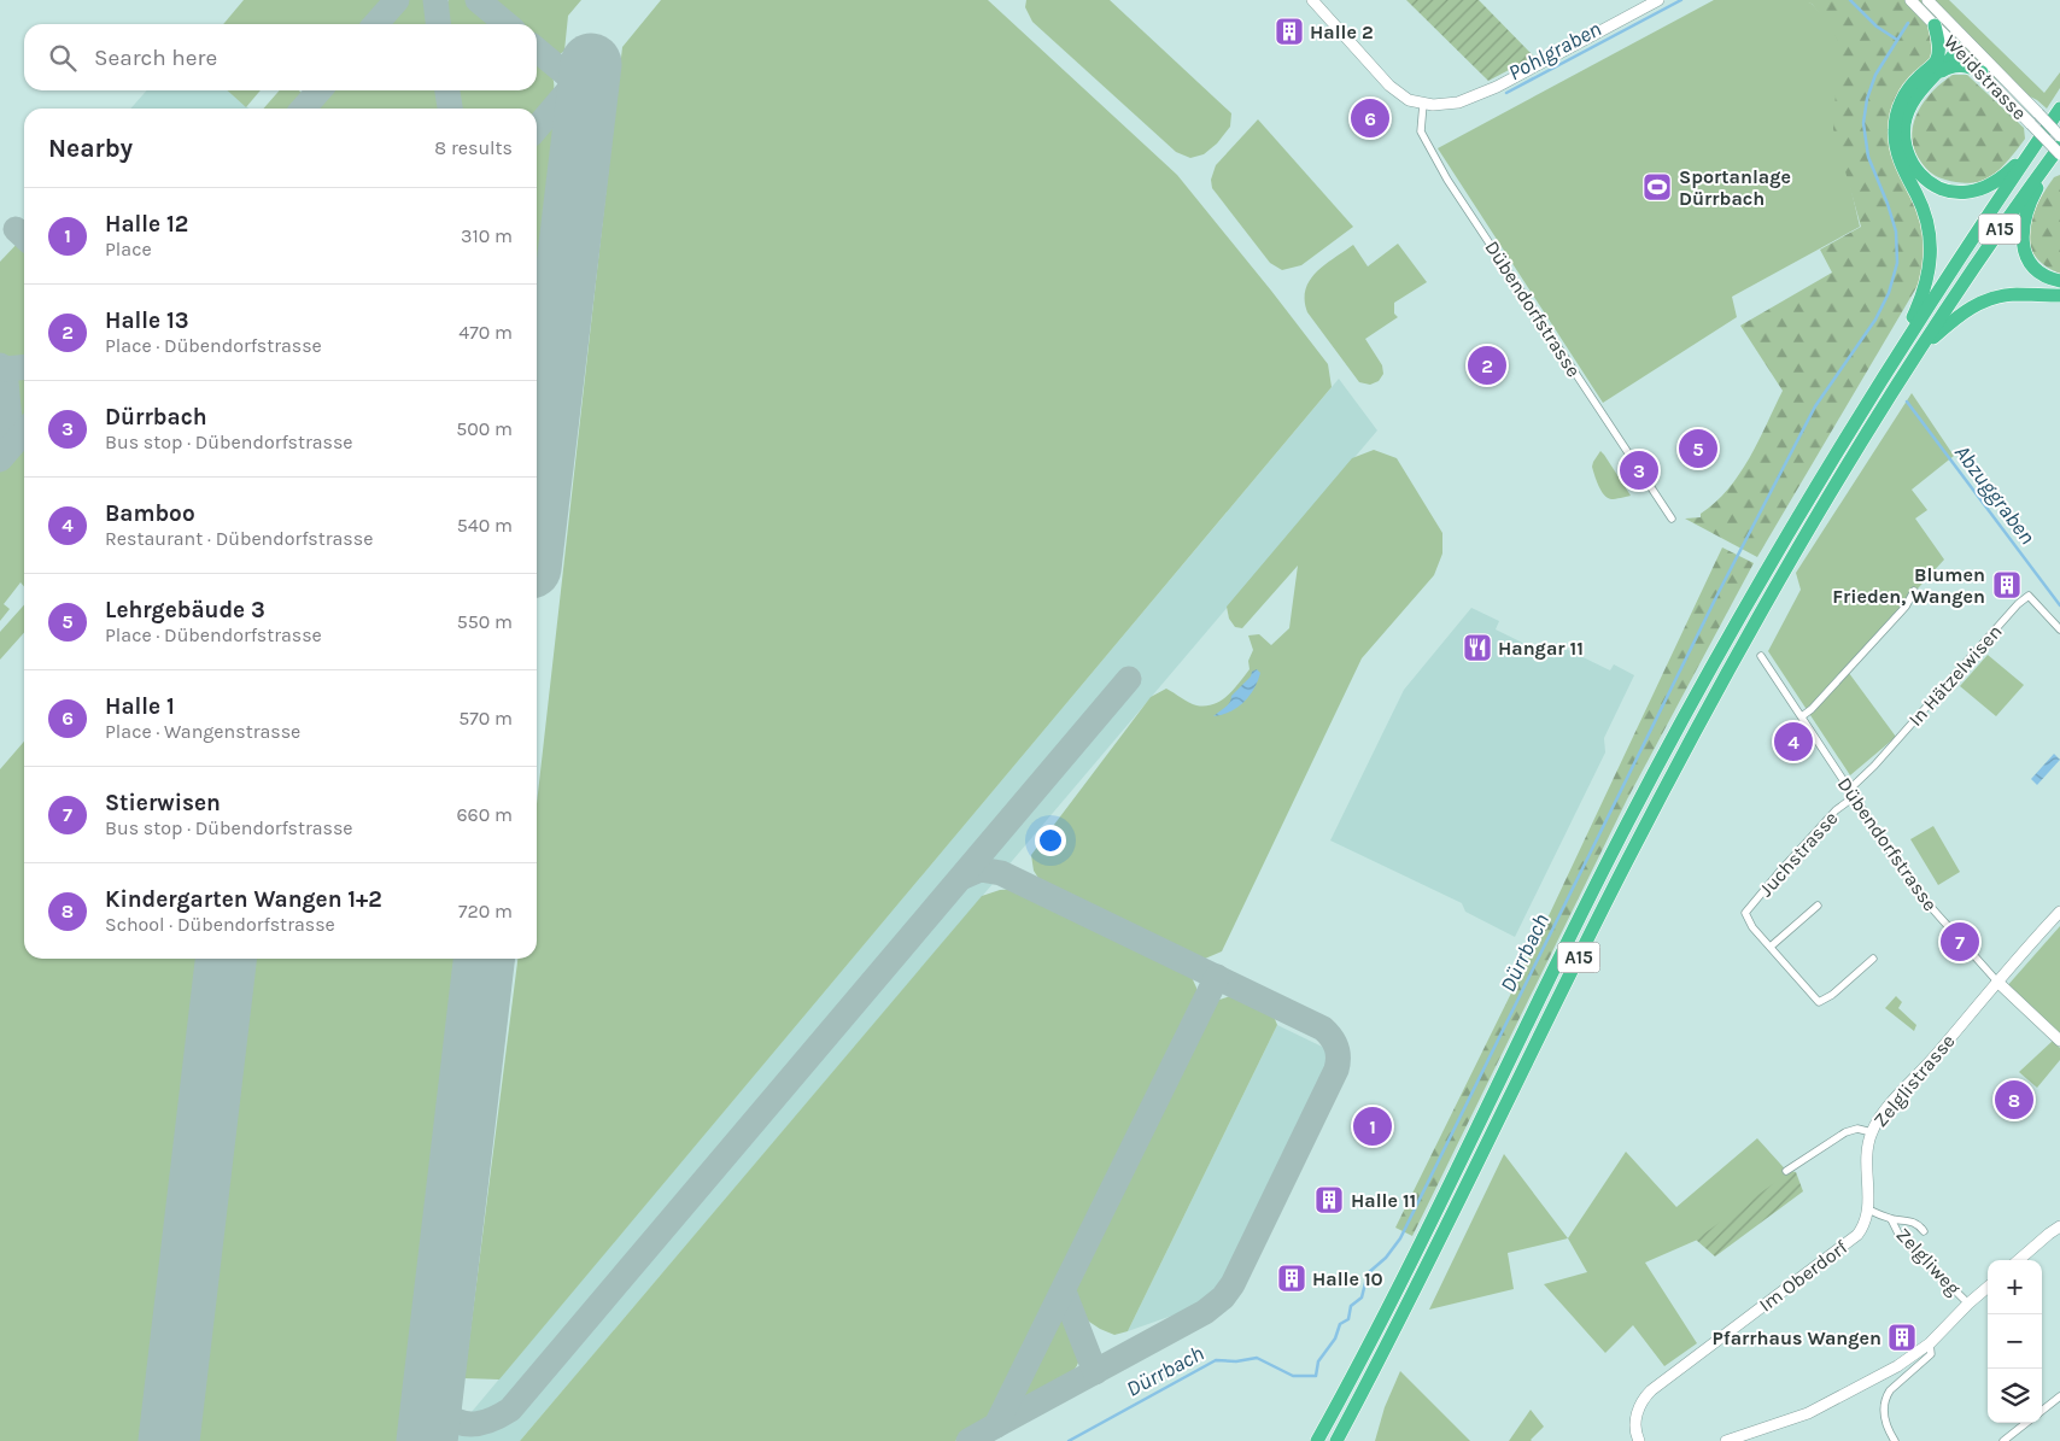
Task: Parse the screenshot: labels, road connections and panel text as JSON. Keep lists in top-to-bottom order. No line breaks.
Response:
{"streets":{"highway":["A15"],"street":["Weidstrasse","Dübendorfstrasse","In Hätzelwisen","Juchstrasse","Zelglistrasse","Zelgliweg","Im Oberdorf"]},"crossings":[["Dübendorfstrasse","In Hätzelwisen"],["Dübendorfstrasse","Juchstrasse"],["Dübendorfstrasse","Zelglistrasse"],["Zelgliweg","Im Oberdorf"]],"water":["Pohlgraben","Abzuggraben","Dürrbach"],"places":{"building":["Halle 2","Blumen Frieden, Wangen","Halle 11","Halle 10","Pfarrhaus Wangen"],"sports":["Sportanlage Dürrbach"],"restaurant":["Hangar 11"]},"page":{"search":"Search here","pins":["6","2","5","3","4","7","8","1"],"heading":["Nearby","8 results"],"list":[{"mark":"1","name":"Halle 12","note":"Place","value":"310 m"},{"mark":"2","name":"Halle 13","note":"Place · Dübendorfstrasse","value":"470 m"},{"mark":"3","name":"Dürrbach","note":"Bus stop · Dübendorfstrasse","value":"500 m"},{"mark":"4","name":"Bamboo","note":"Restaurant · Dübendorfstrasse","value":"540 m"},{"mark":"5","name":"Lehrgebäude 3","note":"Place · Dübendorfstrasse","value":"550 m"},{"mark":"6","name":"Halle 1","note":"Place · Wangenstrasse","value":"570 m"},{"mark":"7","name":"Stierwisen","note":"Bus stop · Dübendorfstrasse","value":"660 m"},{"mark":"8","name":"Kindergarten Wangen 1+2","note":"School · Dübendorfstrasse","value":"720 m"}],"map_buttons":["+","−"]}}
